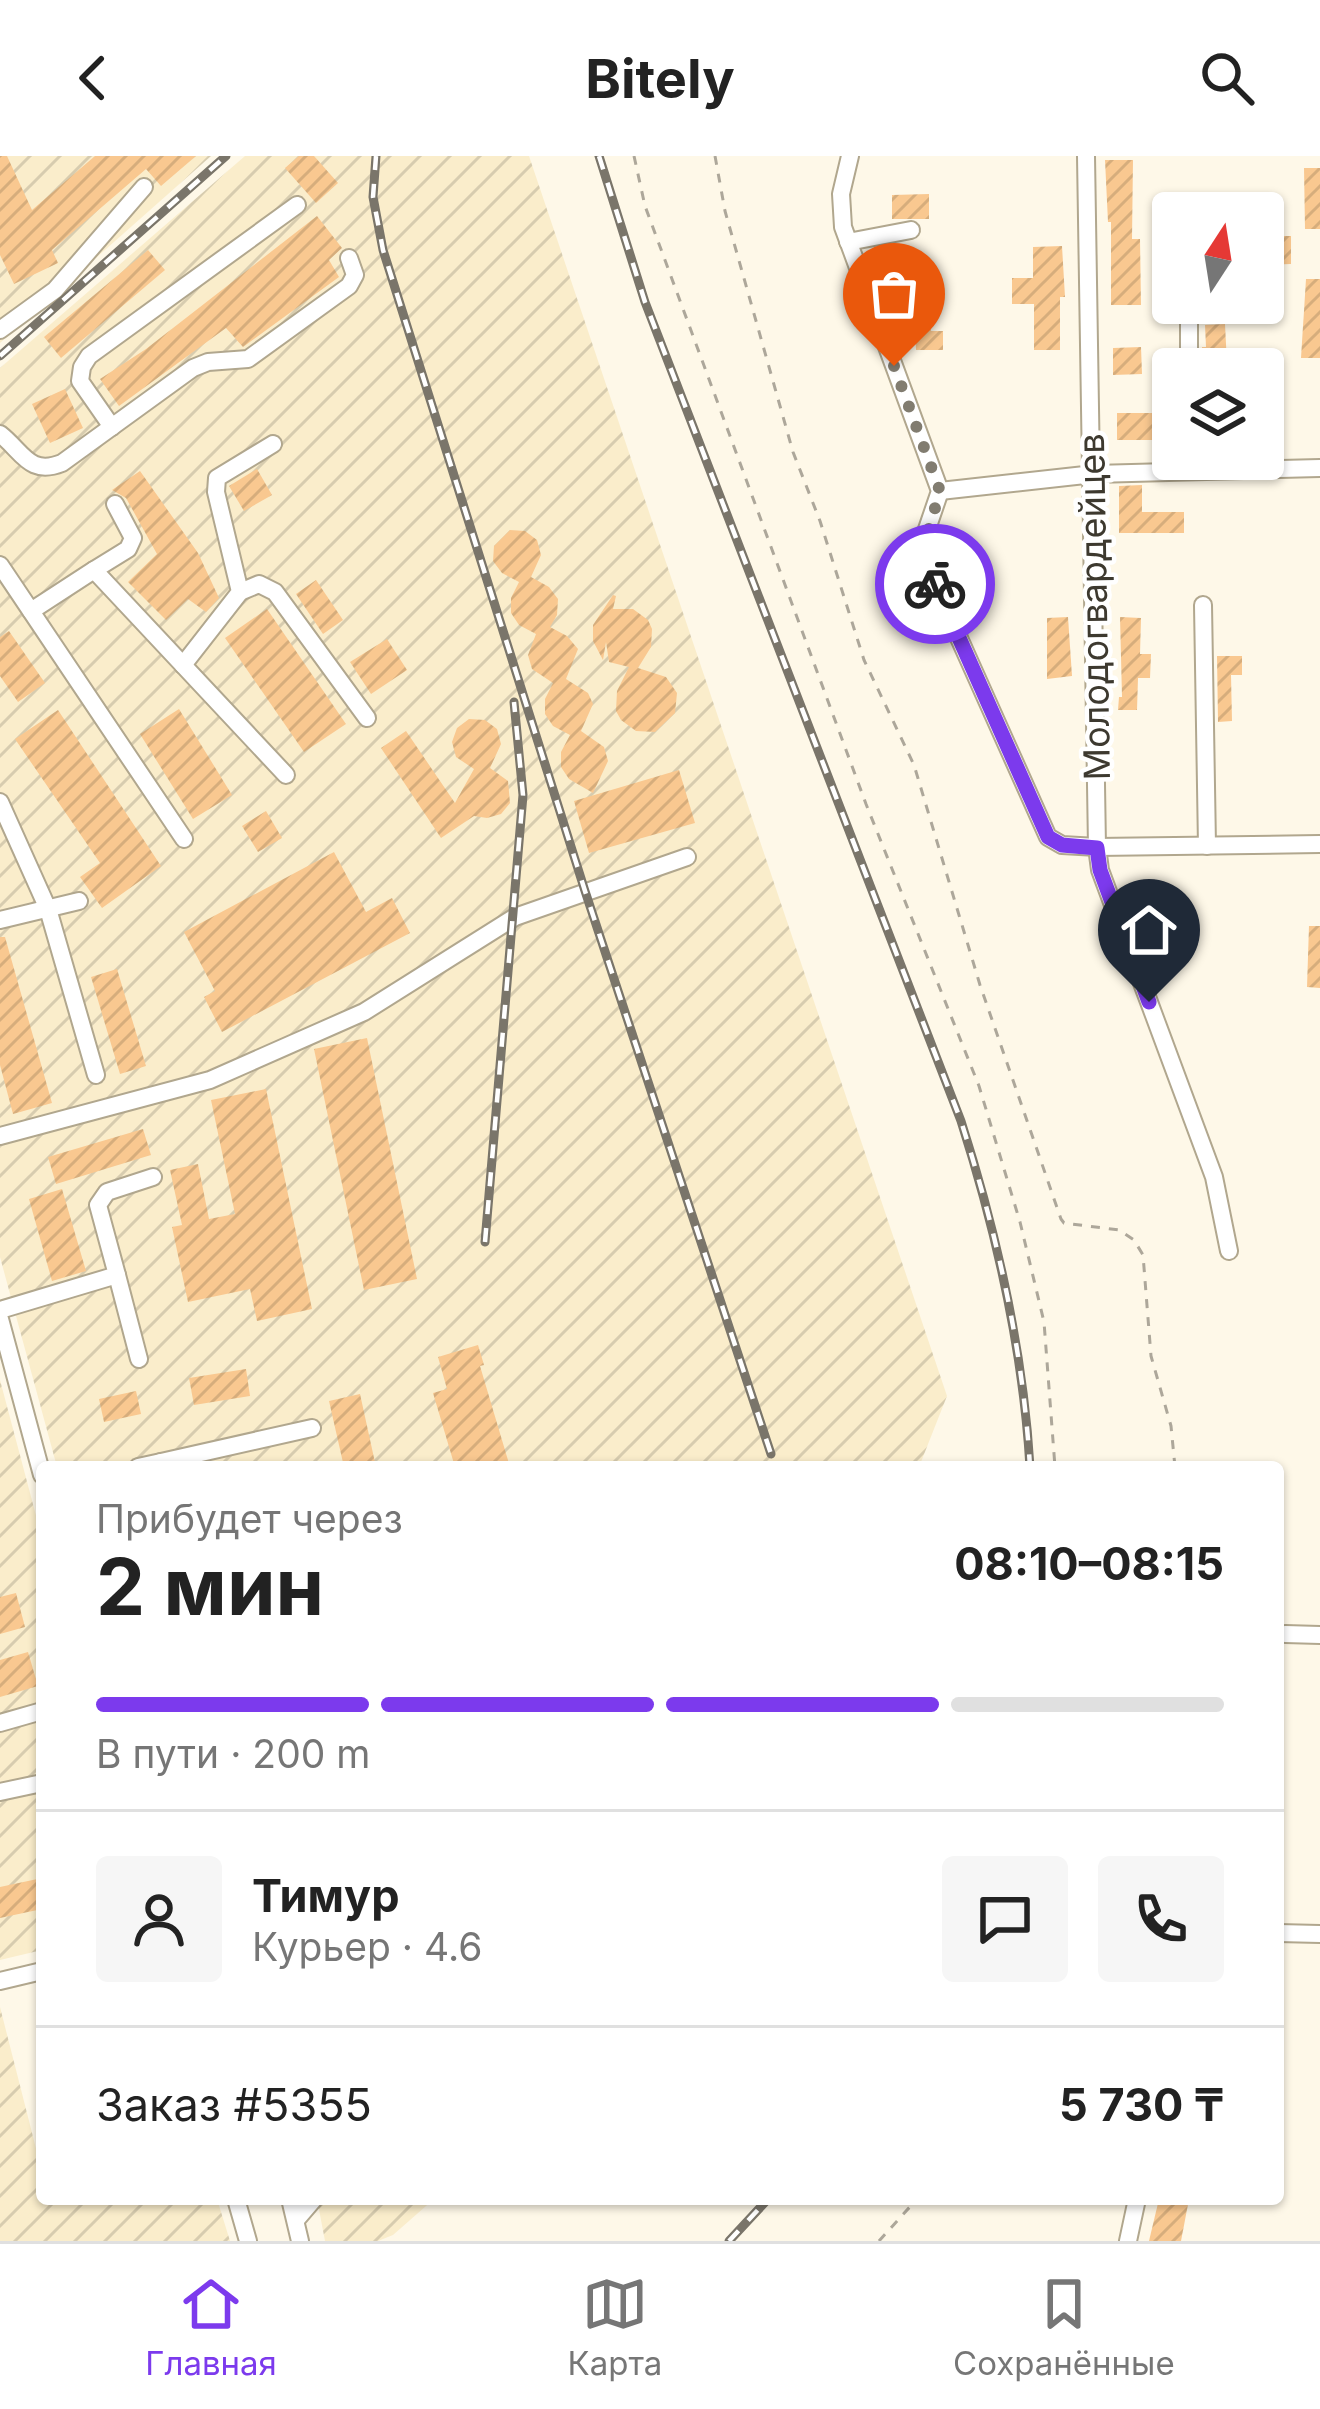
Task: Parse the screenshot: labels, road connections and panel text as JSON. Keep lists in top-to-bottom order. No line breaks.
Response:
{"streets":{"street":["Молодогвардейцев"]},"north":"top","page":{"header":"Bitely","heading":["2 мин","Прибудет через","08:10–08:15"],"panel":["Тимур","Курьер · 4.6","Заказ #5355","5 730 ₸"],"bar":"В пути · 200 m","tabs":["Главная","Карта","Сохранённые"]}}
